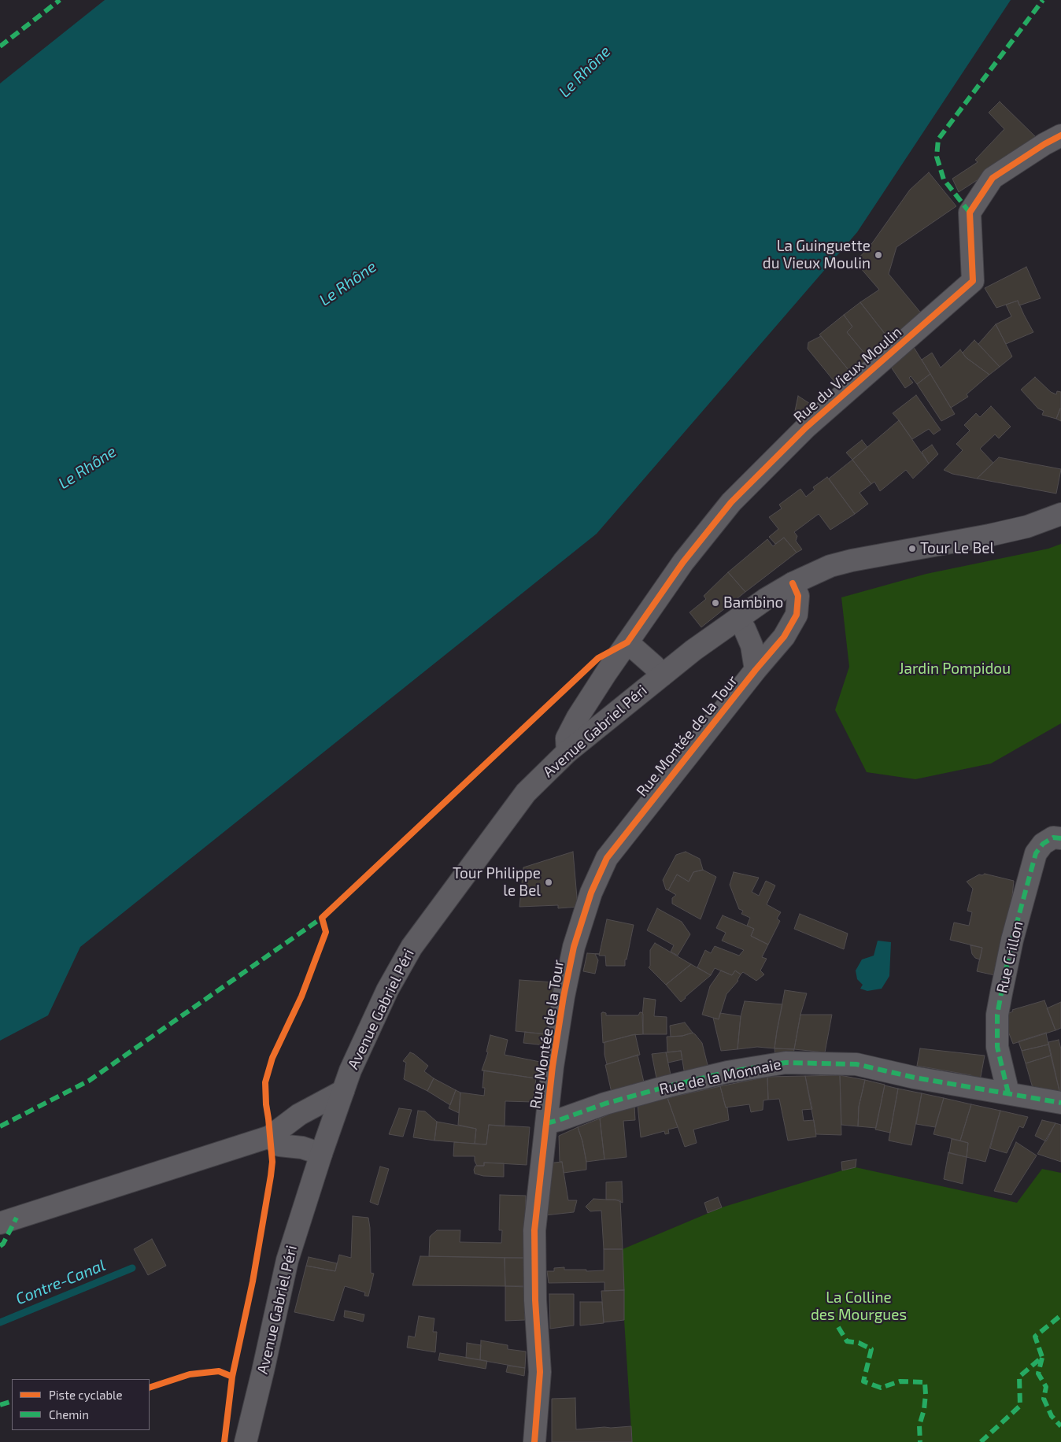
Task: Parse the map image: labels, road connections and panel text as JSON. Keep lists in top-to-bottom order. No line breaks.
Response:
{"streets":{"street":["Rue du Vieux Moulin","Avenue Gabriel Péri","Rue Montée de la Tour","Rue Crillon","Rue de la Monnaie"]},"crossings":[["Rue du Vieux Moulin","Avenue Gabriel Péri"],["Avenue Gabriel Péri","Rue Montée de la Tour"],["Rue Montée de la Tour","Rue de la Monnaie"],["Rue Crillon","Rue de la Monnaie"]],"water":["Le Rhône","Contre-Canal"],"parks":["Jardin Pompidou","La Colline des Mourgues"],"places":["La Guinguette du Vieux Moulin","Tour Le Bel","Bambino","Tour Philippe le Bel"],"legend":["Piste cyclable","Chemin"]}
